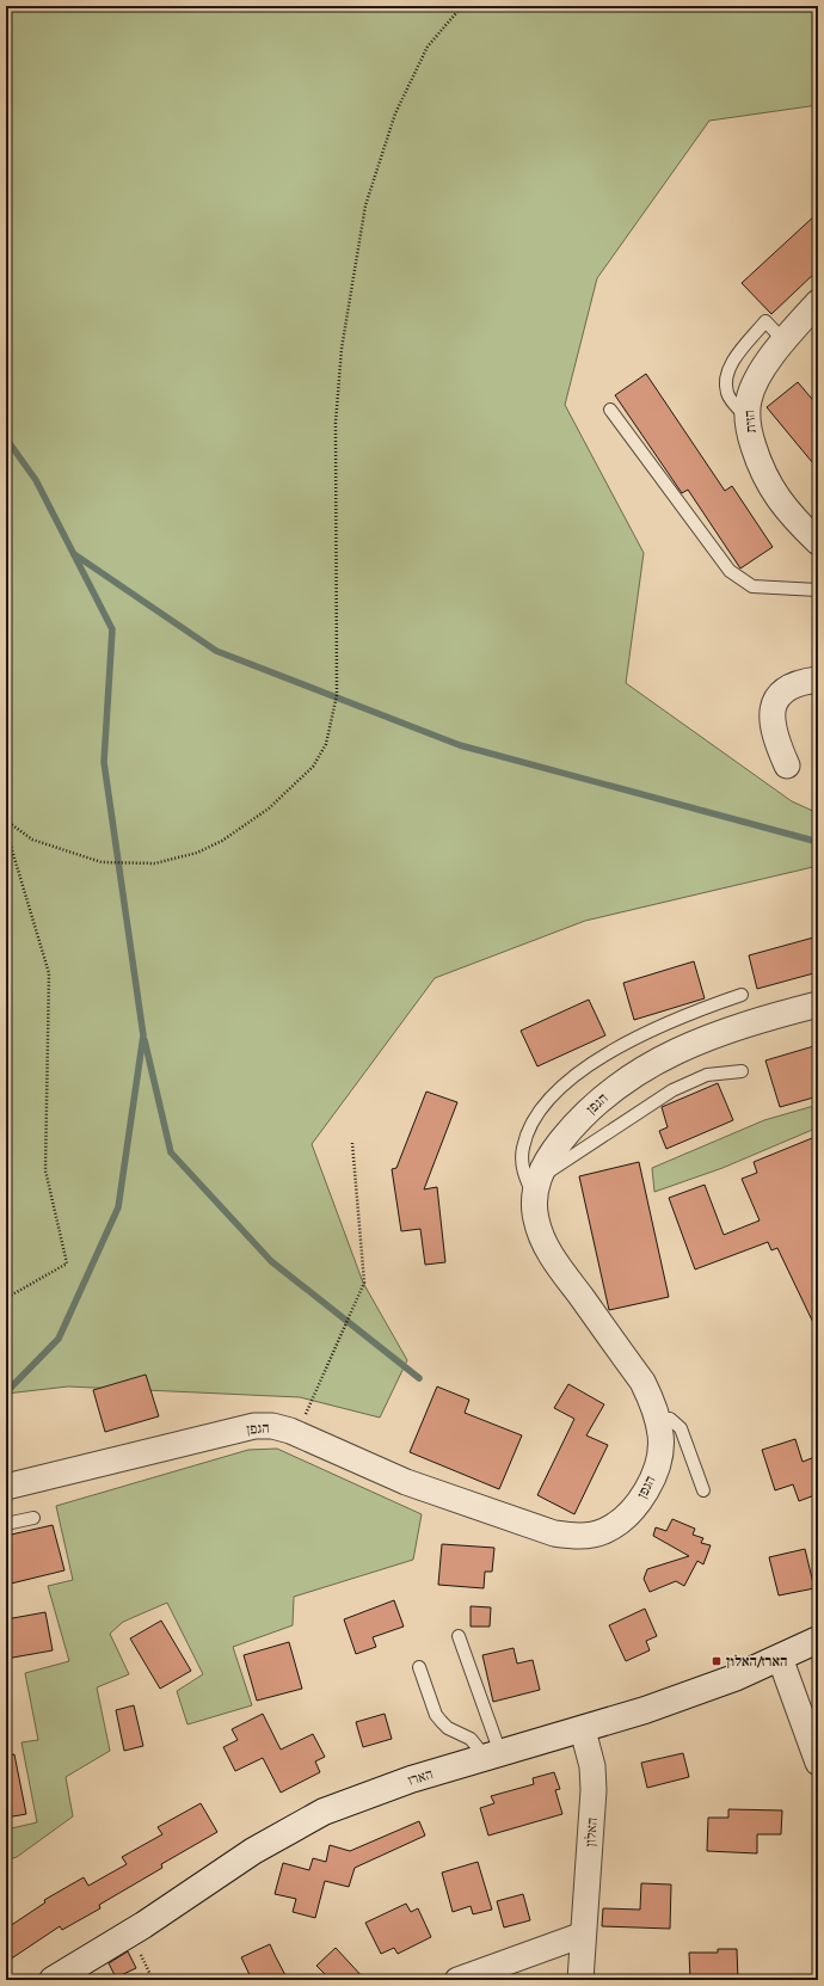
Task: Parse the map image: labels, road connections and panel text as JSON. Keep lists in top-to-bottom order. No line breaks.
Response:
{"streets":{"street":["הזית","הגפן","הארז","האלון"]},"crossings":[["הארז","האלון"]],"places":{"transit":["הארז/האלון"]}}
